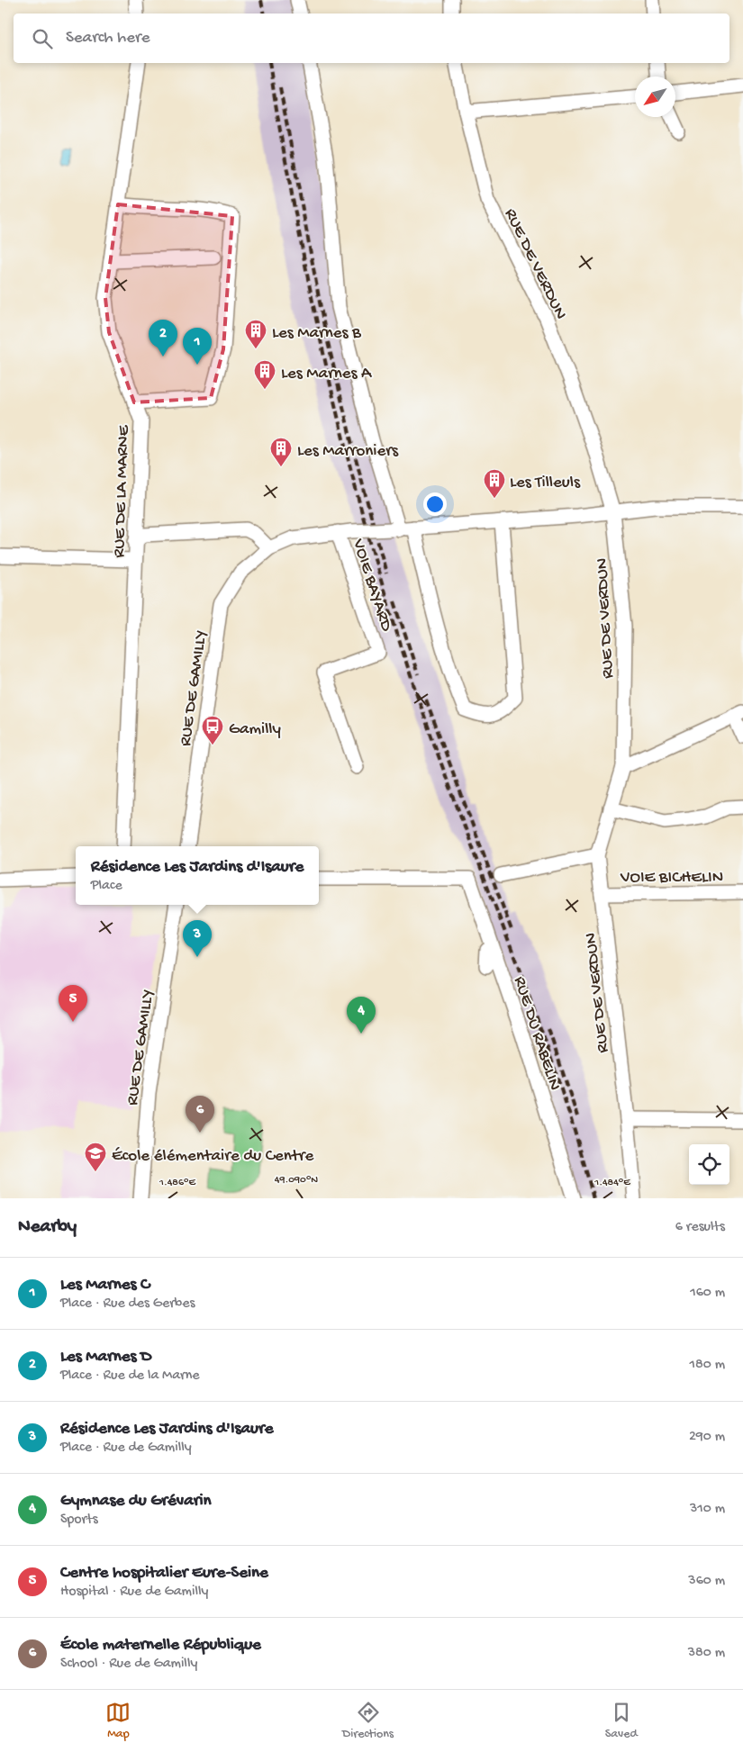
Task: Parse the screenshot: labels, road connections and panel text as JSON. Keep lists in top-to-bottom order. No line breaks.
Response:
{"streets":{"street":["RUE DE VERDUN","RUE DE LA MARNE","VOIE BAYARD","RUE DE GAMILLY","VOIE BICHELIN","RUE DU RABELIN"]},"crossings":[["RUE DE VERDUN","RUE DE GAMILLY"],["RUE DE VERDUN","VOIE BICHELIN"],["VOIE BAYARD","RUE DE GAMILLY"]],"places":{"building":["Les Marnes B","Les Marnes A","Les Marroniers","Les Tilleuls"],"bus stop":["Gamilly"],"school or university":["École élémentaire du Centre"]},"north":"bottom left","page":{"search":"Search here","pins":["2","1","3","5","4","6"],"popup":["Résidence Les Jardins d'Isaure","Place"],"heading":["Nearby","6 results"],"list":[{"mark":"1","name":"Les Marnes C","note":"Place · Rue des Gerbes","value":"160 m"},{"mark":"2","name":"Les Marnes D","note":"Place · Rue de la Marne","value":"180 m"},{"mark":"3","name":"Résidence Les Jardins d'Isaure","note":"Place · Rue de Gamilly","value":"290 m"},{"mark":"4","name":"Gymnase du Grévarin","note":"Sports","value":"310 m"},{"mark":"5","name":"Centre hospitalier Eure-Seine","note":"Hospital · Rue de Gamilly","value":"360 m"},{"mark":"6","name":"École maternelle République","note":"School · Rue de Gamilly","value":"380 m"}],"nav":["Map","Directions","Saved"]},"coordinates":["49.090°N","1.486°E","1.484°E"]}
